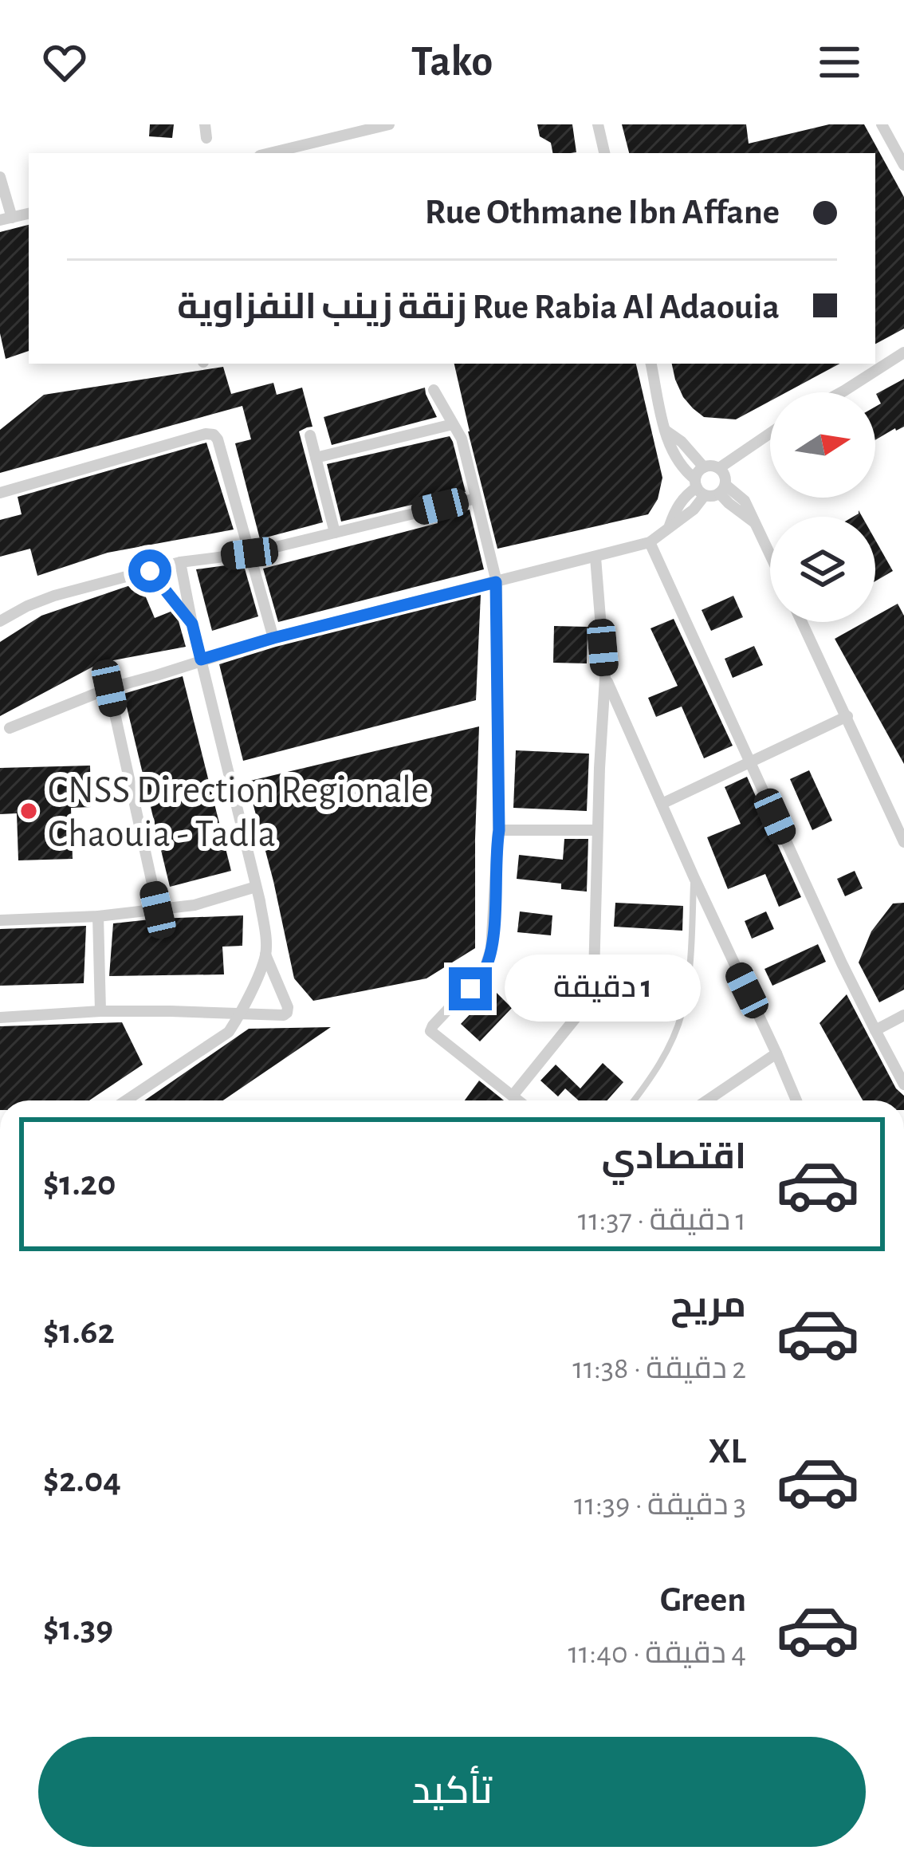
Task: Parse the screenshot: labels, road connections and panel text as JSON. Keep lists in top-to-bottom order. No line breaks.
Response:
{"places":["CNSS Direction Regionale Chaouia - Tadla"],"north":"right","page":{"header":"Tako","banner":["Rue Othmane Ibn Affane","Rue Rabia Al Adaouia زنقة زينب النفزاوية"],"bubble":"1 دقيقة","list":[{"name":"اقتصادي","note":"1 دقيقة · 11:37","value":"$1.20"},{"name":"مريح","note":"2 دقيقة · 11:38","value":"$1.62"},{"name":"XL","note":"3 دقيقة · 11:39","value":"$2.04"},{"name":"Green","note":"4 دقيقة · 11:40","value":"$1.39"}],"buttons":"تأكيد"}}
